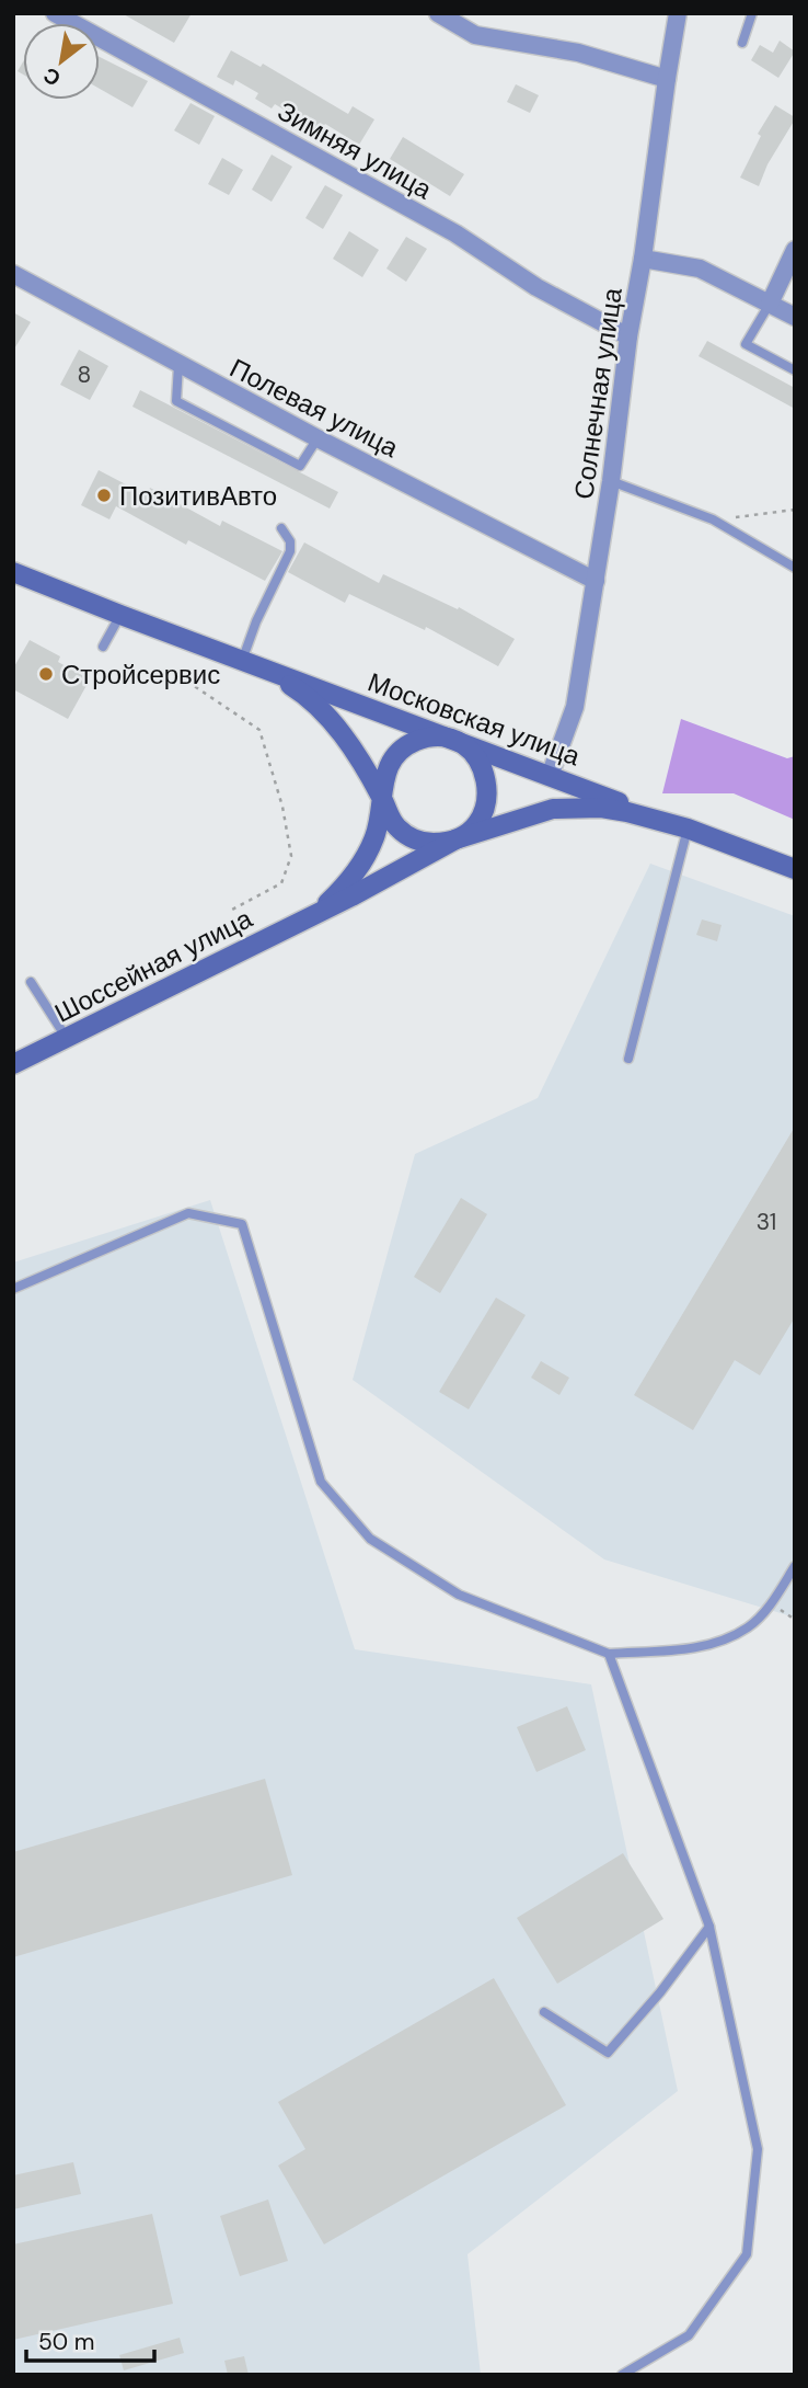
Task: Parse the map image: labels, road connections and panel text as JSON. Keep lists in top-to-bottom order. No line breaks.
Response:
{"streets":{"main road":["Московская улица","Шоссейная улица"],"street":["Зимняя улица","Солнечная улица","Полевая улица"]},"crossings":[["Зимняя улица","Солнечная улица"],["Солнечная улица","Полевая улица"],["Солнечная улица","Московская улица"],["Московская улица","Шоссейная улица"]],"places":["ПозитивАвто","Стройсервис"],"house_numbers":["8","31"],"scale_bar":"50 m","north":"bottom left"}
